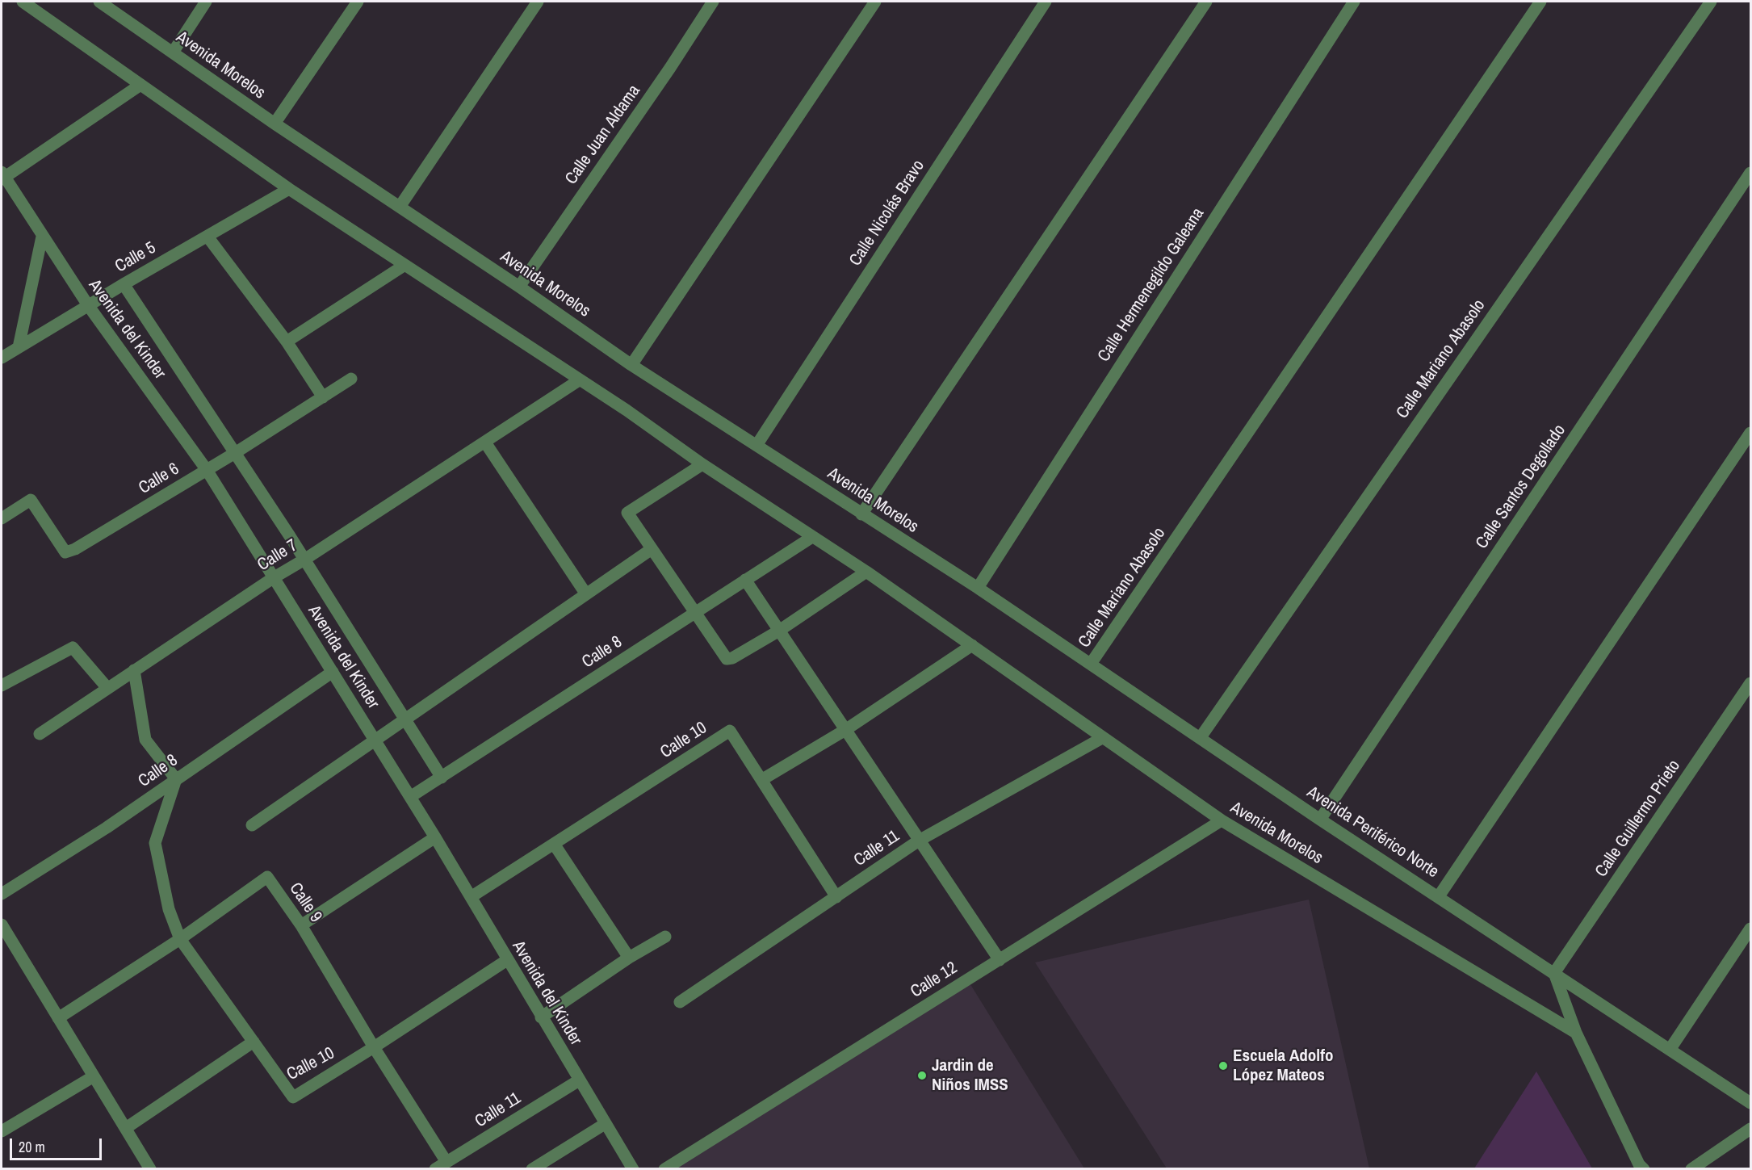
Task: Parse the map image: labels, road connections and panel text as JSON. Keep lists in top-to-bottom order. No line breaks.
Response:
{"streets":{"street":["Avenida Morelos","Calle Juan Aldama","Calle Nicolás Bravo","Calle 5","Calle Hermenegildo Galeana","Avenida del Kinder","Calle Mariano Abasolo","Calle 6","Calle Santos Degollado","Calle 7","Calle 8","Calle 10","Calle Guillermo Prieto","Avenida Periférico Norte","Calle 11","Calle 9","Calle 12"]},"crossings":[["Avenida Morelos","Calle Juan Aldama"],["Avenida Morelos","Calle Nicolás Bravo"],["Avenida Morelos","Calle Hermenegildo Galeana"],["Avenida Morelos","Calle 7"],["Avenida Morelos","Calle 8"],["Avenida Morelos","Avenida Periférico Norte"],["Avenida Morelos","Calle 11"],["Avenida Morelos","Calle 12"],["Calle 5","Avenida del Kinder"],["Calle Hermenegildo Galeana","Avenida Periférico Norte"],["Avenida del Kinder","Calle 6"],["Avenida del Kinder","Calle 7"],["Avenida del Kinder","Calle 8"],["Avenida del Kinder","Calle 10"],["Avenida del Kinder","Calle 11"],["Calle Mariano Abasolo","Avenida Periférico Norte"],["Calle Santos Degollado","Avenida Periférico Norte"],["Calle 10","Calle 9"],["Calle Guillermo Prieto","Avenida Periférico Norte"],["Calle 11","Calle 9"]],"places":["Escuela Adolfo López Mateos","Jardin de Niños IMSS"],"scale_bar":"20 m"}
